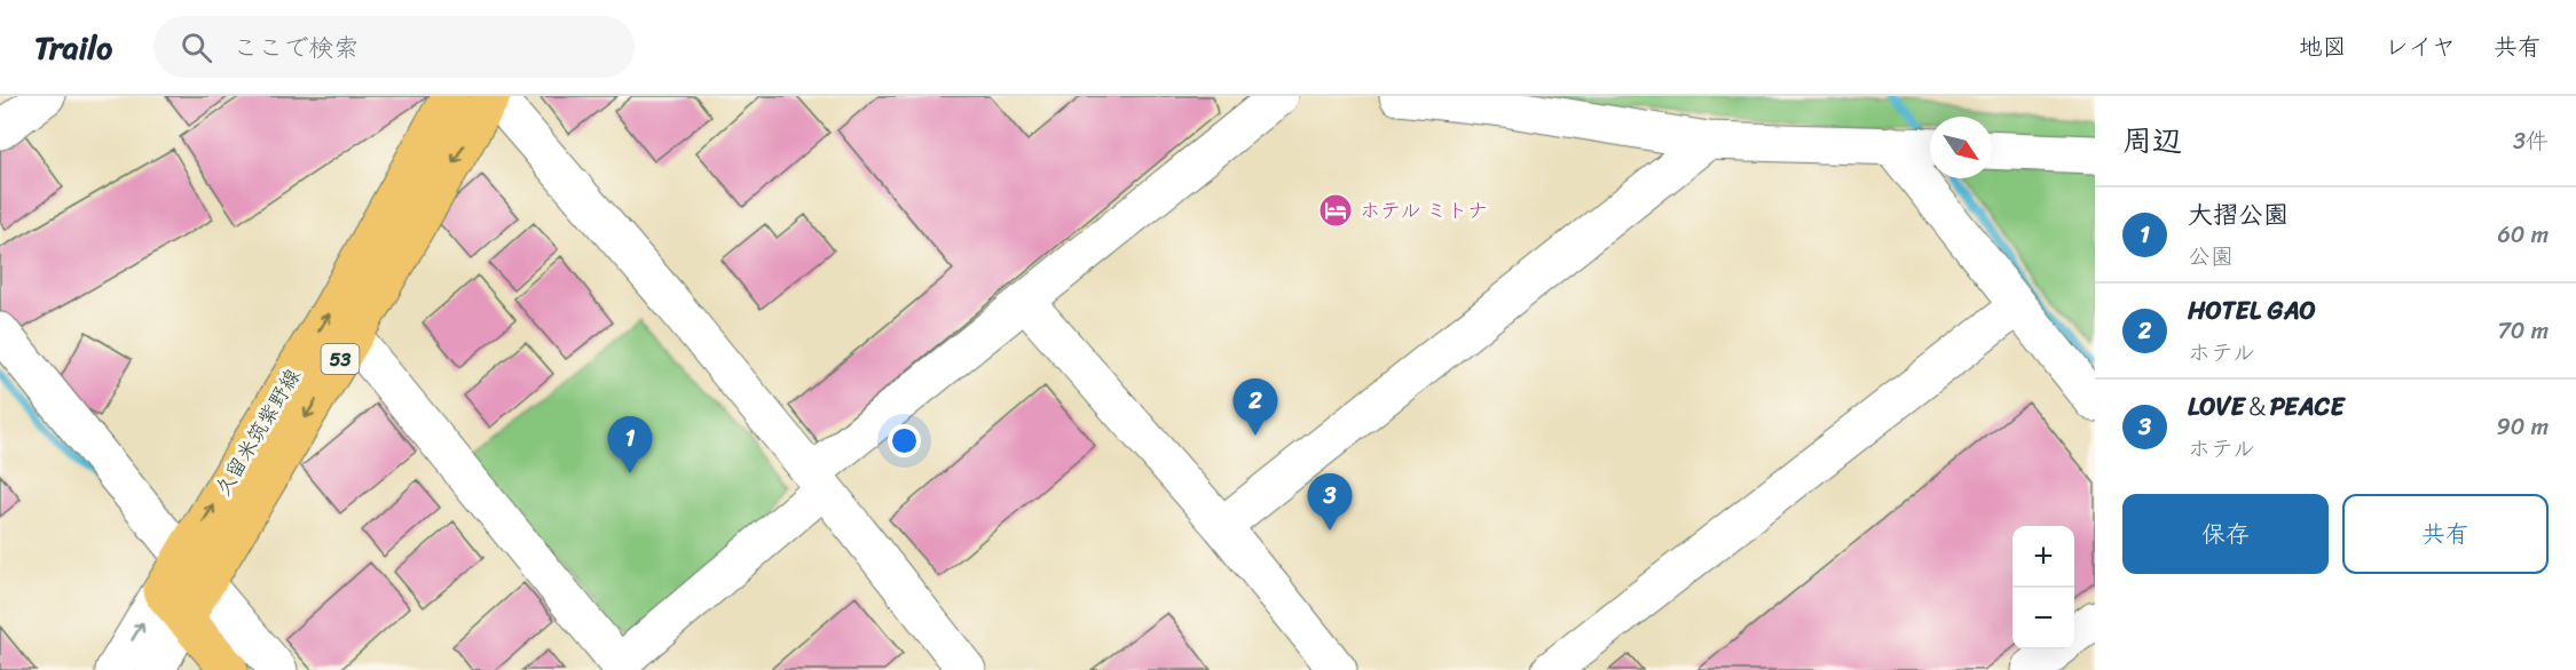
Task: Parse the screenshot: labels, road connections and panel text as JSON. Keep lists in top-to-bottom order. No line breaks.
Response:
{"streets":{"main road":["53","久留米筑紫野線"]},"places":{"hotel":["ホテル ミトナ"]},"north":"bottom right","page":{"header":"Trailo","search":"ここで検索","nav":["地図","レイヤ","共有"],"heading":["周辺","3件"],"list":[{"mark":"1","name":"大摺公園","note":"公園","value":"60 m"},{"mark":"2","name":"HOTEL GAO","note":"ホテル","value":"70 m"},{"mark":"3","name":"LOVE＆PEACE","note":"ホテル","value":"90 m"}],"pins":["2","1","3"],"buttons":["保存","共有"],"map_buttons":["+","−"]}}
